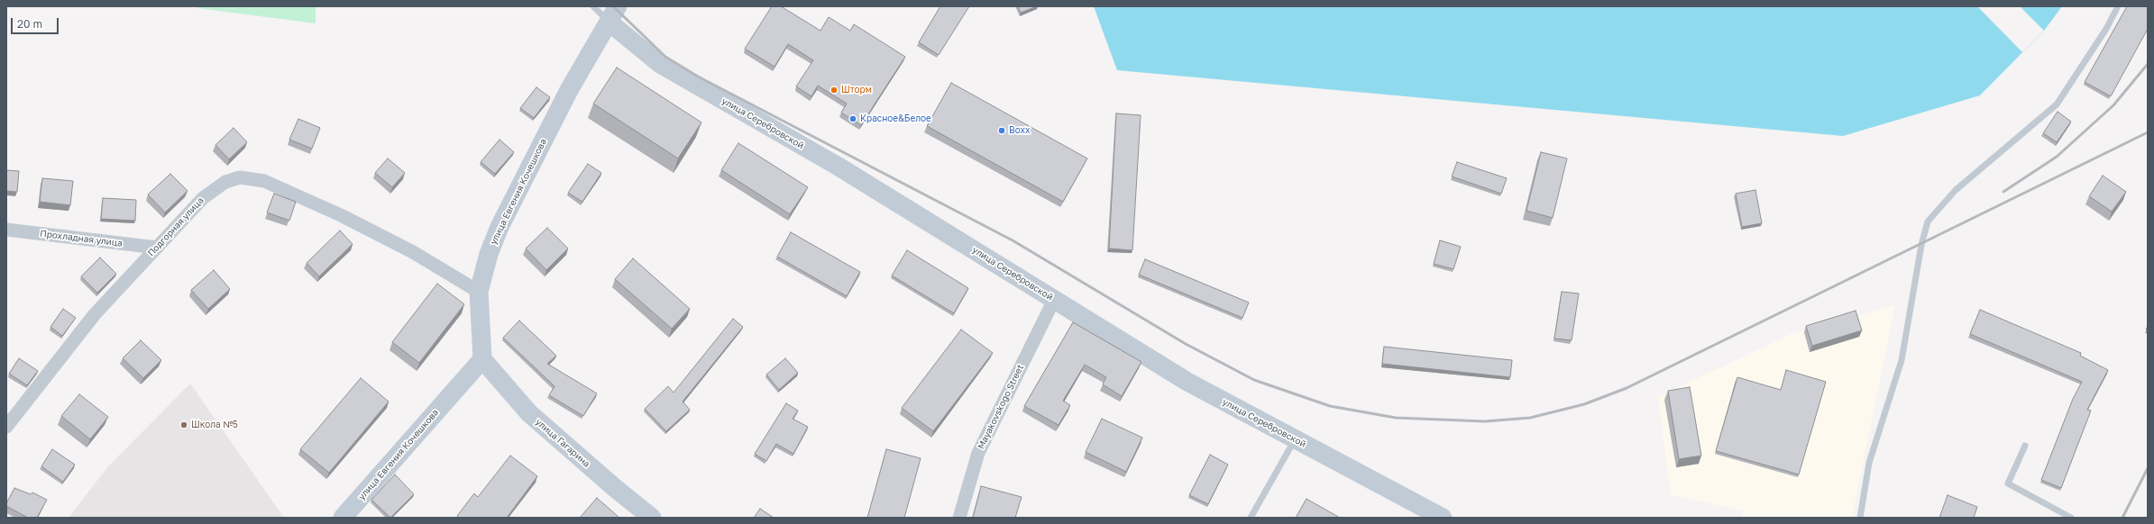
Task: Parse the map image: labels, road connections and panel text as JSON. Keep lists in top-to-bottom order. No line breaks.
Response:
{"streets":{"street":["улица Серебровской","улица Евгения Кочешкова","Подгорная улица","Прохладная улица","Mayakovskogo Street","улица Гагарина"]},"crossings":[["улица Серебровской","улица Евгения Кочешкова"],["улица Серебровской","Mayakovskogo Street"],["улица Евгения Кочешкова","Подгорная улица"],["улица Евгения Кочешкова","улица Гагарина"],["Подгорная улица","Прохладная улица"]],"places":["Шторм","Красное&Белое","Boxx","Школа №5"],"scale_bar":"20 m"}
